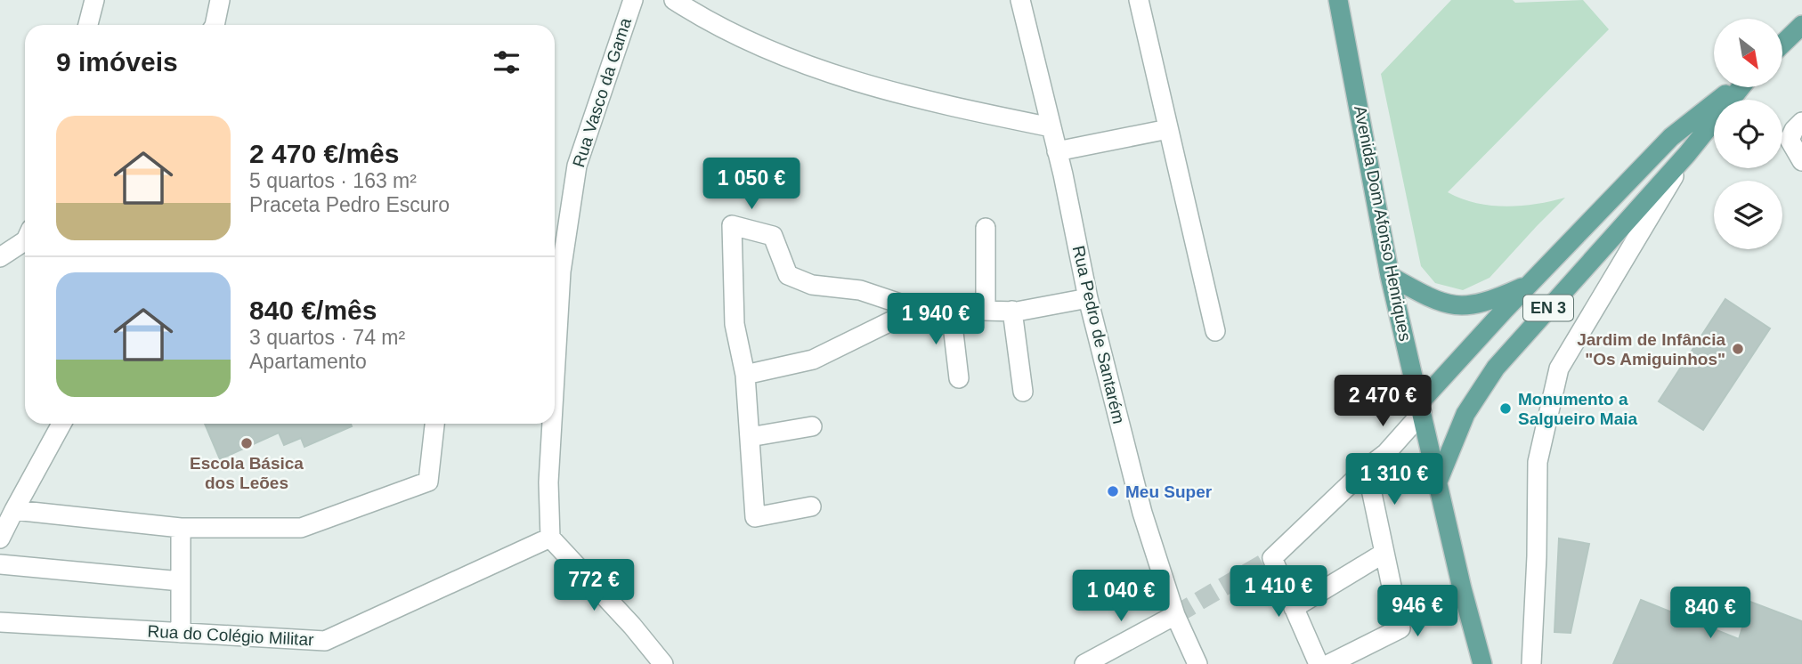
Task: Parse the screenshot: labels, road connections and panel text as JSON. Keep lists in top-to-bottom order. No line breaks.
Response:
{"streets":{"main road":["Avenida Dom Afonso Henriques","EN 3"],"street":["Rua Vasco da Gama","Rua Pedro de Santarém","Rua do Colégio Militar"]},"crossings":[["Rua Vasco da Gama","Rua do Colégio Militar"],["Avenida Dom Afonso Henriques","EN 3"]],"places":["Jardim de Infância \"Os Amiguinhos\"","Monumento a Salgueiro Maia","Escola Básica dos Leões","Meu Super"],"north":"bottom right","page":{"heading":"9 imóveis","list":[{"name":"2 470 €/mês","note":"5 quartos · 163 m² · Praceta Pedro Escuro"},{"name":"840 €/mês","note":"3 quartos · 74 m² · Apartamento"}],"price":["1 050 €","1 940 €","2 470 €","1 310 €","772 €","1 410 €","1 040 €","946 €","840 €"]}}
